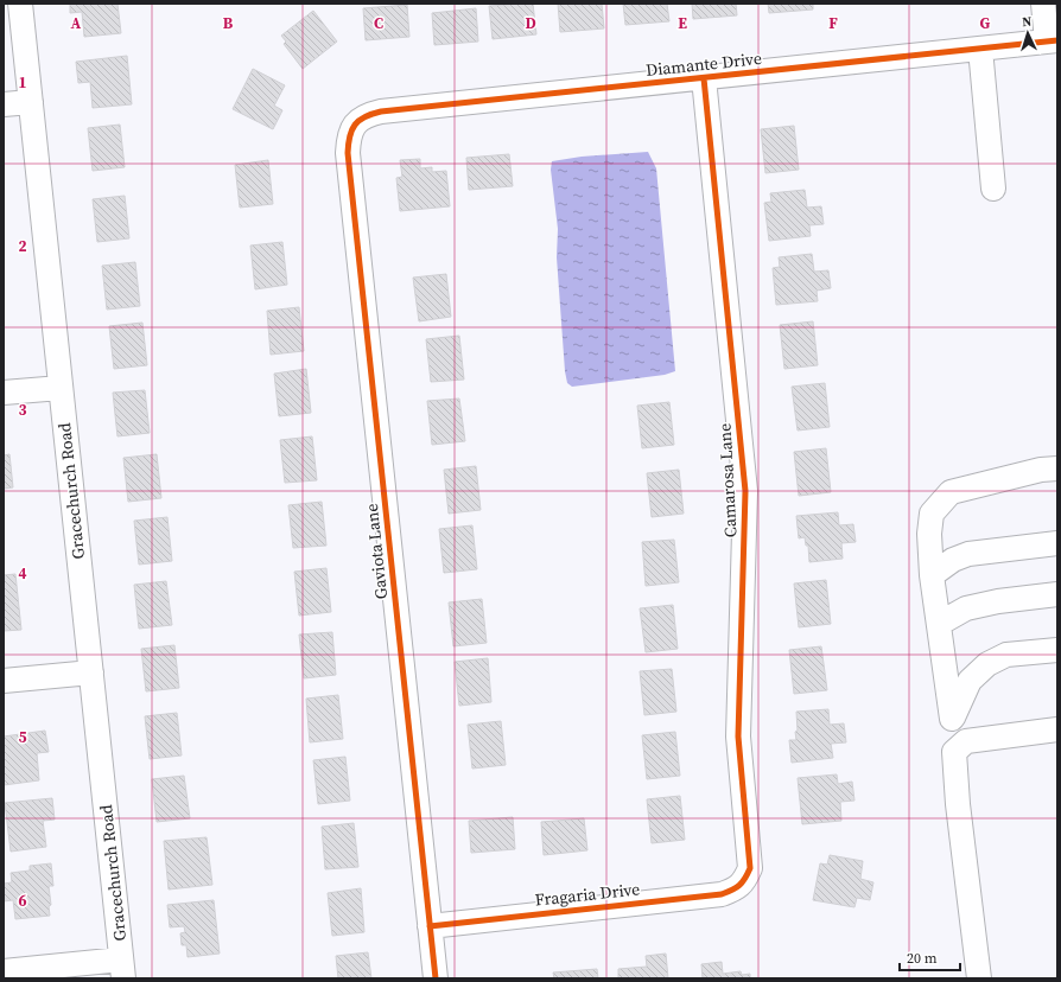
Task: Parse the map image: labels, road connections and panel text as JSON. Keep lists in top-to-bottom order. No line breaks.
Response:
{"streets":{"street":["Diamante Drive","Camarosa Lane","Gracechurch Road","Gaviota Lane","Fragaria Drive"]},"crossings":[["Diamante Drive","Camarosa Lane"],["Diamante Drive","Gaviota Lane"],["Camarosa Lane","Fragaria Drive"],["Gaviota Lane","Fragaria Drive"]],"scale_bar":"20 m","north":"top","grid":{"columns":["A","B","C","D","E","F","G"],"rows":["1","2","3","4","5","6"]}}
